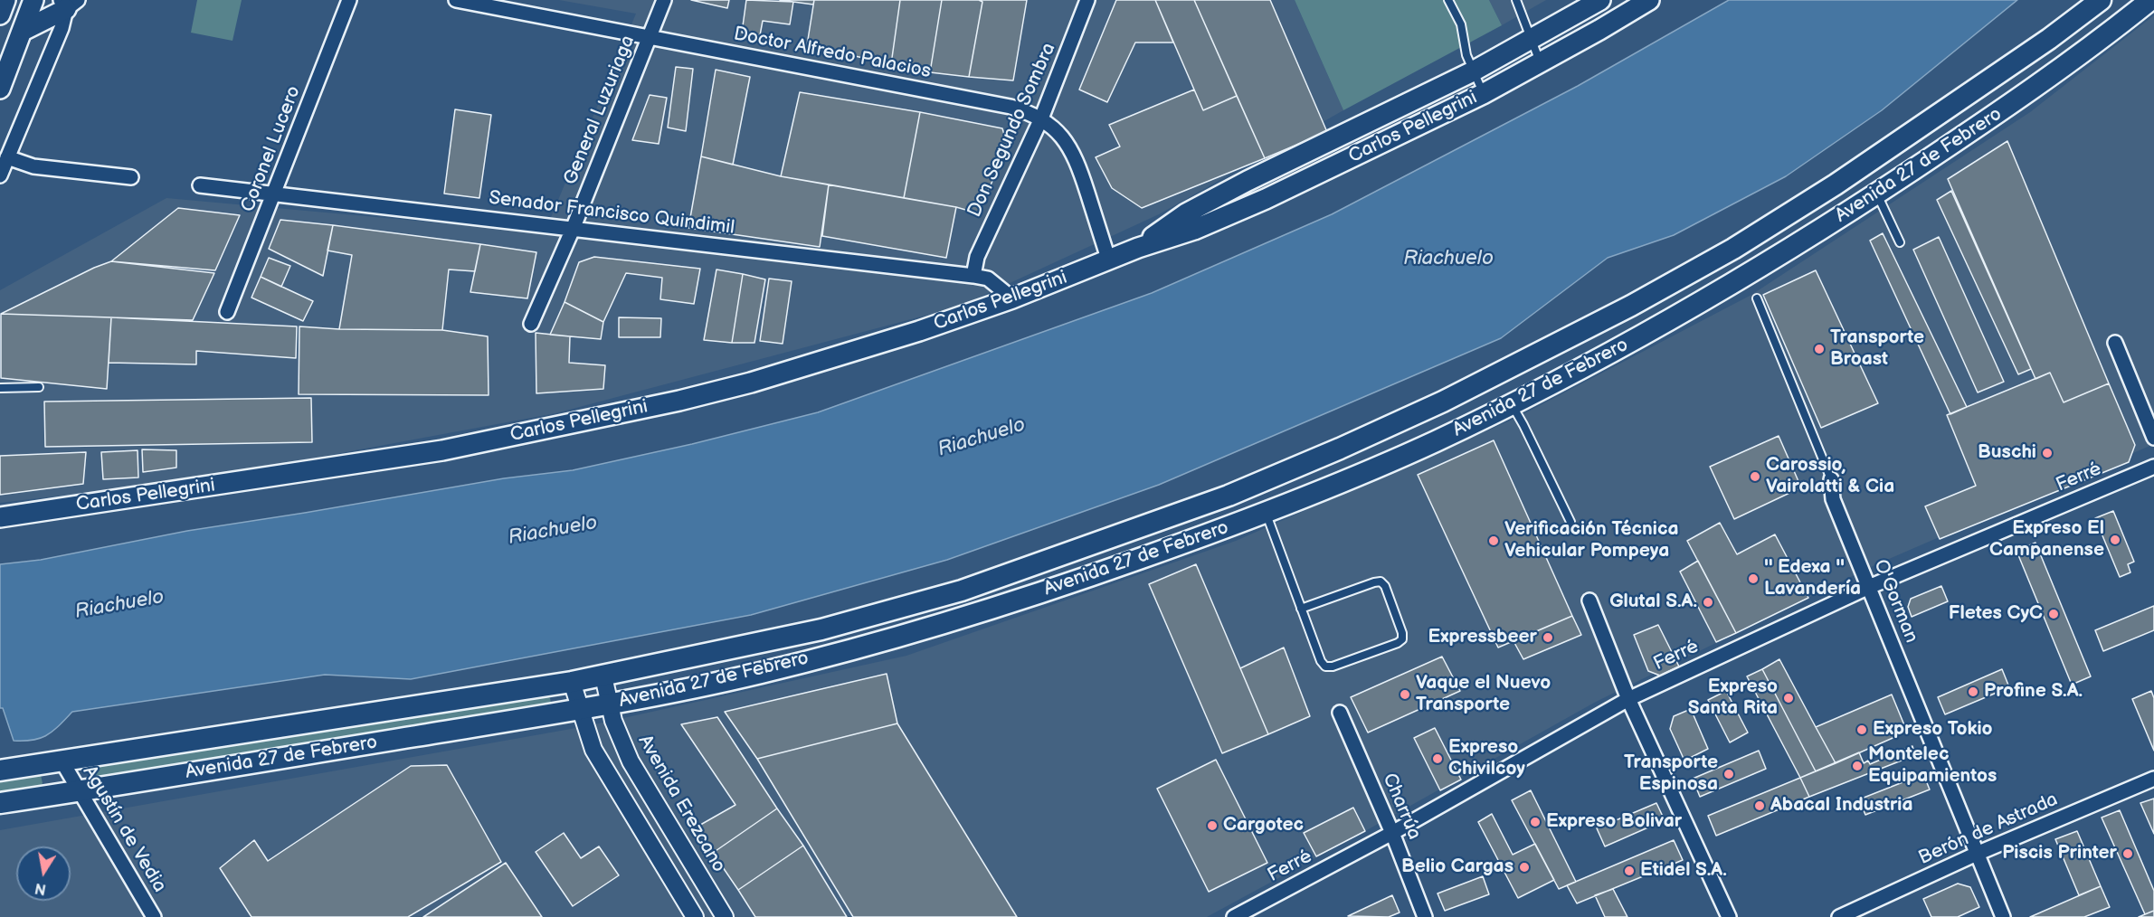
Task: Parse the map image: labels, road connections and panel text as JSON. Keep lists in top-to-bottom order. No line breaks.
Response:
{"streets":{"main road":["Carlos Pellegrini","Avenida 27 de Febrero"],"street":["Doctor Alfredo Palacios","General Luzuriaga","Don Segundo Sombra","Coronel Lucero","Senador Francisco Quindimil","Ferré","O'Gorman","Avenida Erezcano","Charrúa","Agustín de Vedia","Berón de Astrada"]},"crossings":[["Doctor Alfredo Palacios","General Luzuriaga"],["Doctor Alfredo Palacios","Carlos Pellegrini"],["Doctor Alfredo Palacios","Don Segundo Sombra"],["General Luzuriaga","Senador Francisco Quindimil"],["Carlos Pellegrini","Senador Francisco Quindimil"],["Don Segundo Sombra","Senador Francisco Quindimil"],["Coronel Lucero","Senador Francisco Quindimil"],["Avenida 27 de Febrero","Avenida Erezcano"],["Avenida 27 de Febrero","Agustín de Vedia"],["Ferré","O'Gorman"],["Ferré","Charrúa"],["O'Gorman","Berón de Astrada"]],"water":["Riachuelo"],"places":["Transporte Broast","Buschi","Carossio, Vairolatti & Cia","Expreso El Campanense","Verificación Técnica Vehicular Pompeya","'' Edexa '' Lavandería","Glutal S.A.","Fletes CyC","Expressbeer","Profine S.A.","Vaque el Nuevo Transporte","Expreso Santa Rita","Expreso Tokio","Expreso Chivilcoy","Montelec Equipamientos","Transporte Espinosa","Abacal Industria","Expreso Bolivar","Cargotec","Piscis Printer","Belio Cargas","Etidel S.A."],"north":"bottom"}
